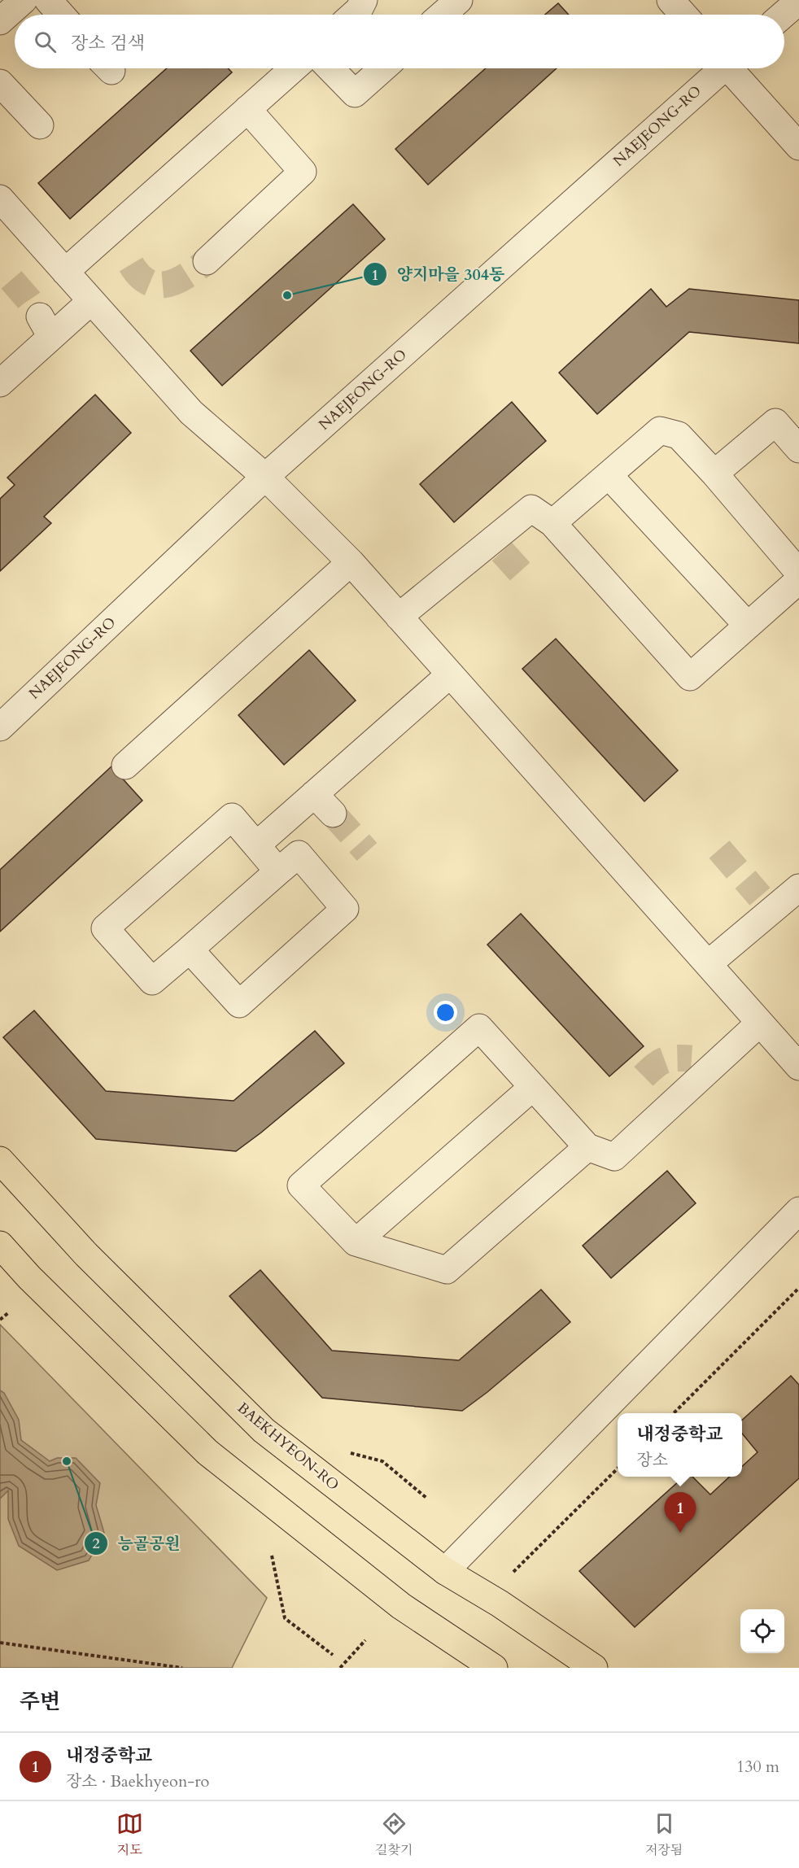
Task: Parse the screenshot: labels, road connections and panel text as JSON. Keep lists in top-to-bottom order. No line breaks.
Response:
{"streets":{"main road":["BAEKHYEON-RO"],"street":["NAEJEONG-RO"]},"places":["양지마을 304동","능골공원"],"page":{"search":"장소 검색","popup":["내정중학교","장소"],"pins":"1","heading":"주변","list":[{"mark":"1","name":"내정중학교","note":"장소 · Baekhyeon-ro","value":"130 m"}],"nav":["지도","길찾기","저장됨"]}}
